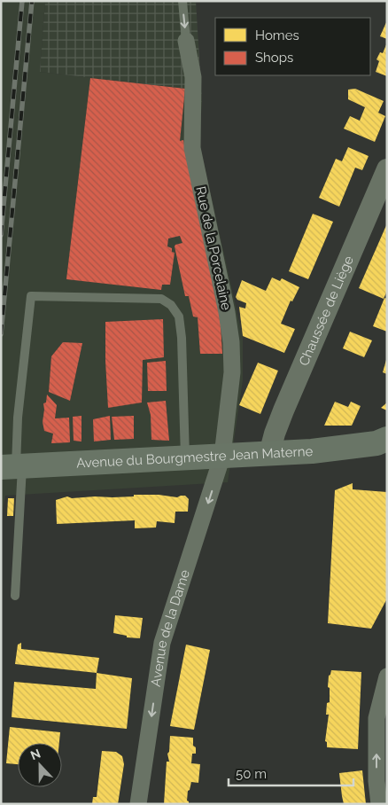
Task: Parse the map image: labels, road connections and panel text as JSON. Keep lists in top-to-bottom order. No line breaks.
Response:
{"streets":{"main road":["Avenue du Bourgmestre Jean Materne"],"street":["Rue de la Porcelaine","Chaussée de Liège","Avenue de la Dame"]},"crossings":[["Rue de la Porcelaine","Avenue du Bourgmestre Jean Materne"],["Rue de la Porcelaine","Avenue de la Dame"],["Chaussée de Liège","Avenue du Bourgmestre Jean Materne"],["Avenue du Bourgmestre Jean Materne","Avenue de la Dame"]],"one_way":["Avenue de la Dame"],"legend":["Homes","Shops"],"scale_bar":"50 m","north":"top"}
